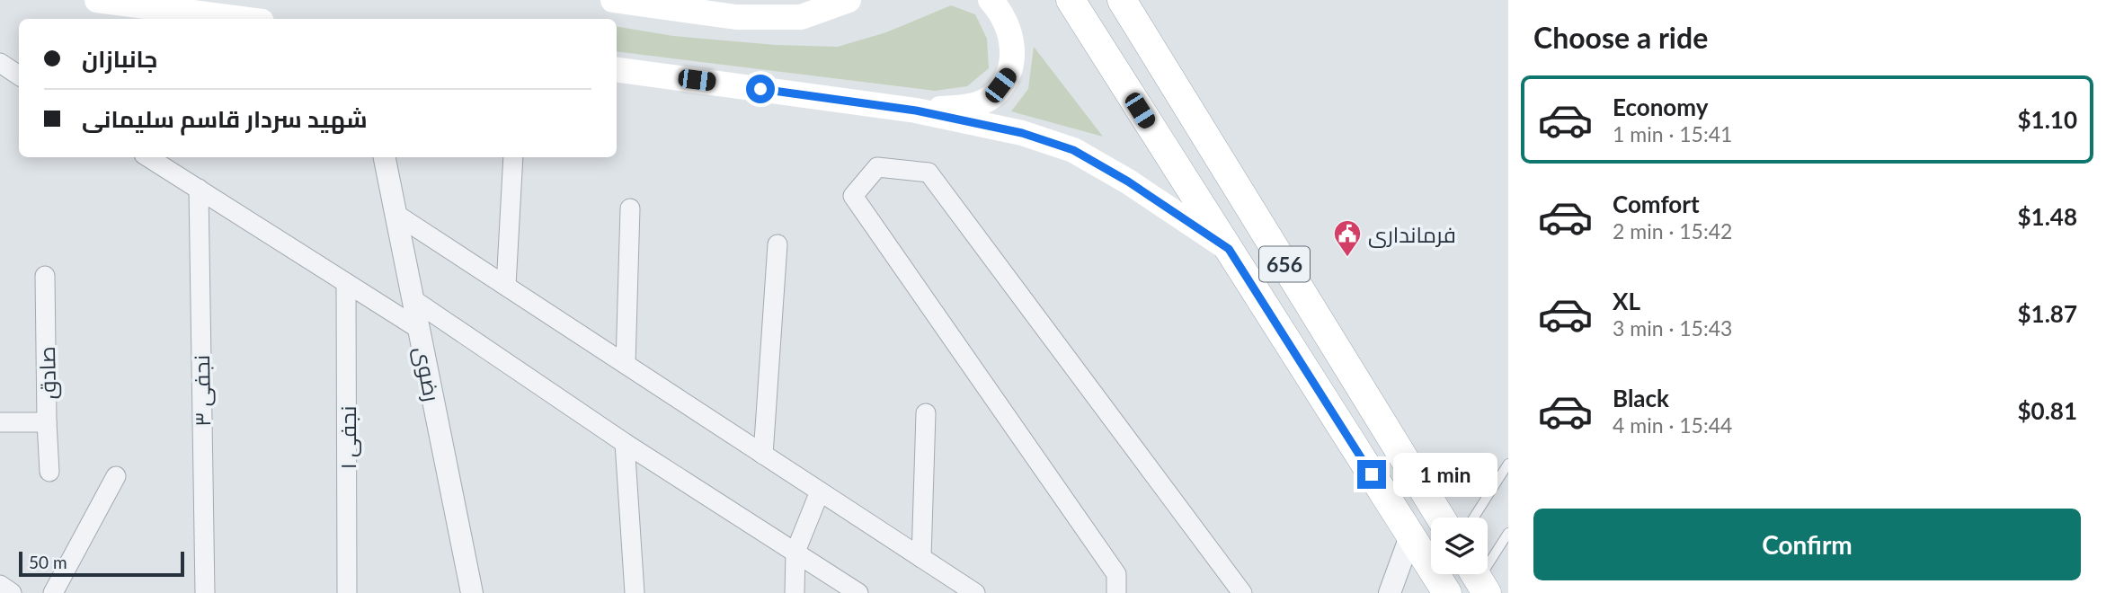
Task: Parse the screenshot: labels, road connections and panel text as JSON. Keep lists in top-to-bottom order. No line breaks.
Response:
{"streets":{"main road":["656"],"street":["صادق","رضوی","نجفی ۳","نجفی ۱"]},"places":{"public building":["فرمانداری"]},"scale_bar":"50 m","page":{"heading":"Choose a ride","banner":["جانبازان","شهید سردار قاسم سلیمانی"],"list":[{"name":"Economy","note":"1 min · 15:41","value":"$1.10"},{"name":"Comfort","note":"2 min · 15:42","value":"$1.48"},{"name":"XL","note":"3 min · 15:43","value":"$1.87"},{"name":"Black","note":"4 min · 15:44","value":"$0.81"}],"bubble":"1 min","buttons":"Confirm","scale":"50 m"}}
